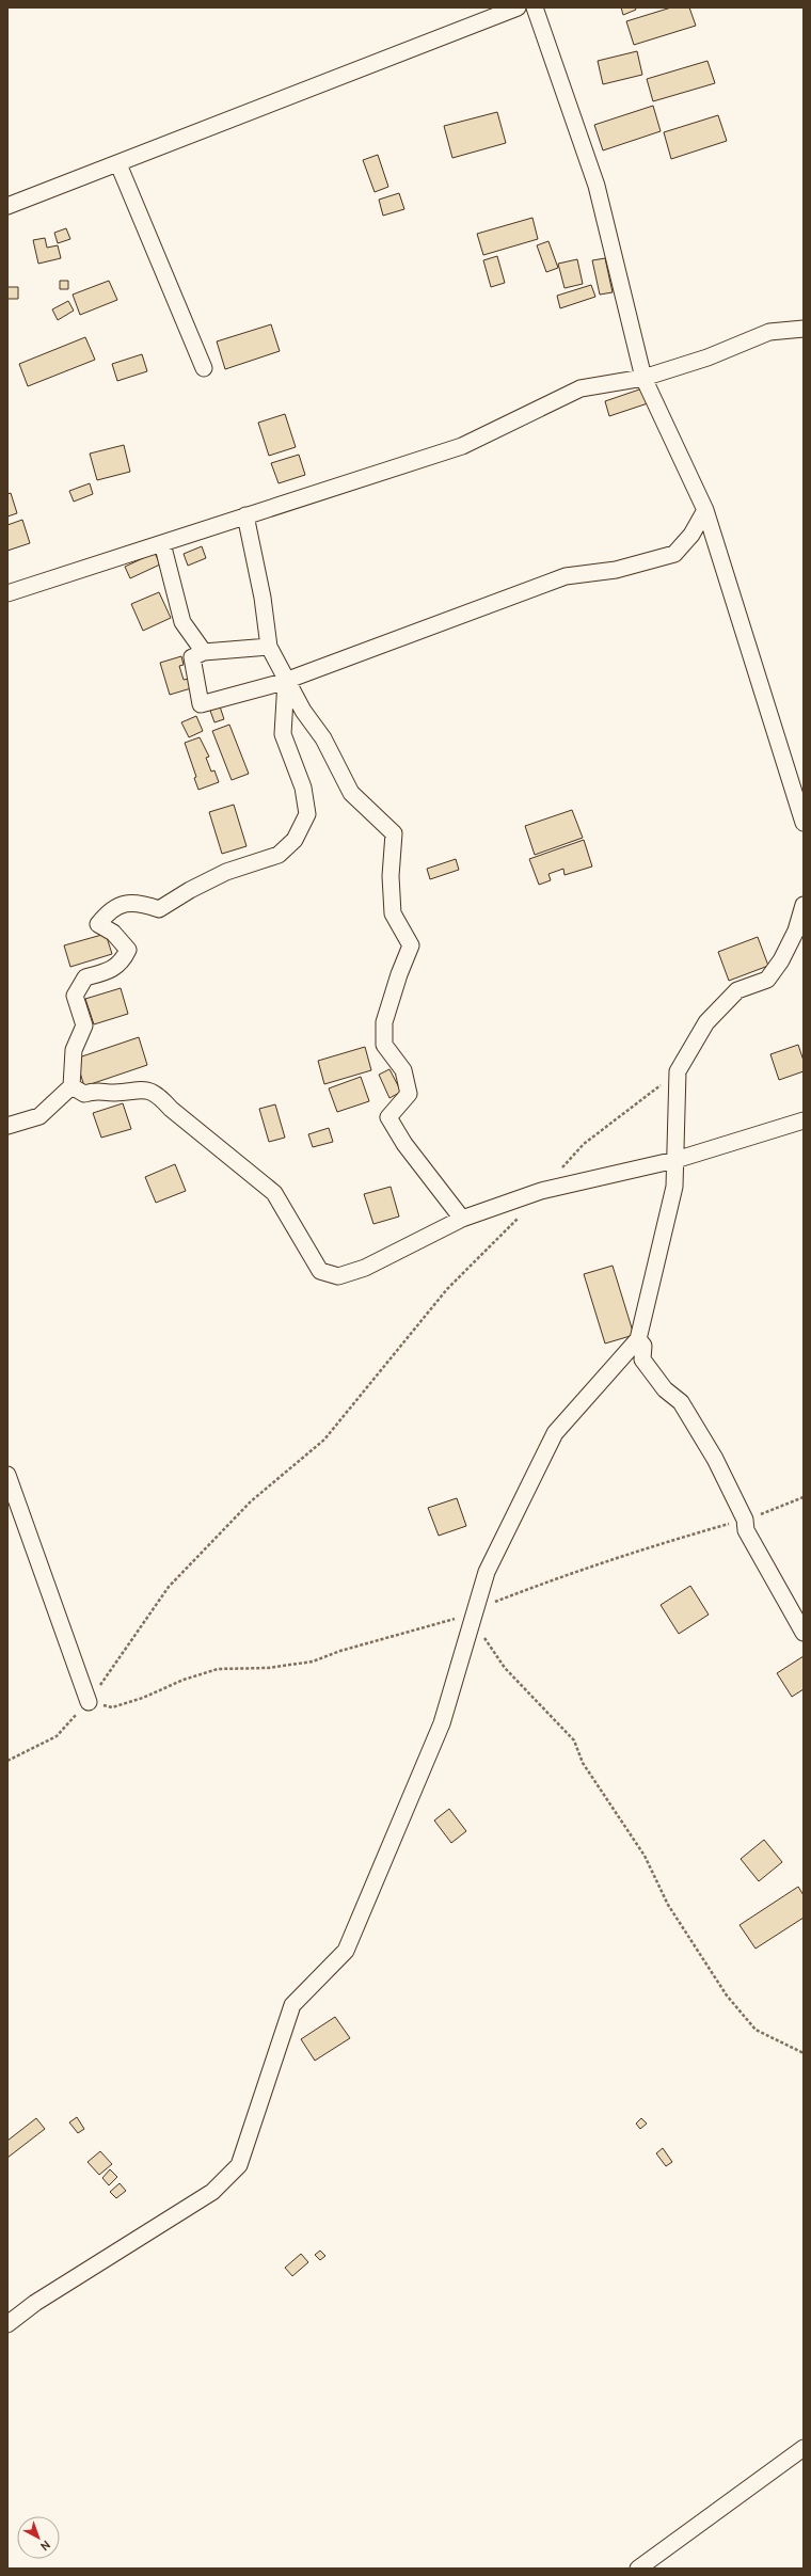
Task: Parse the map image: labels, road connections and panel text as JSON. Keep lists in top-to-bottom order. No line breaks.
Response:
{"north":"bottom right"}
